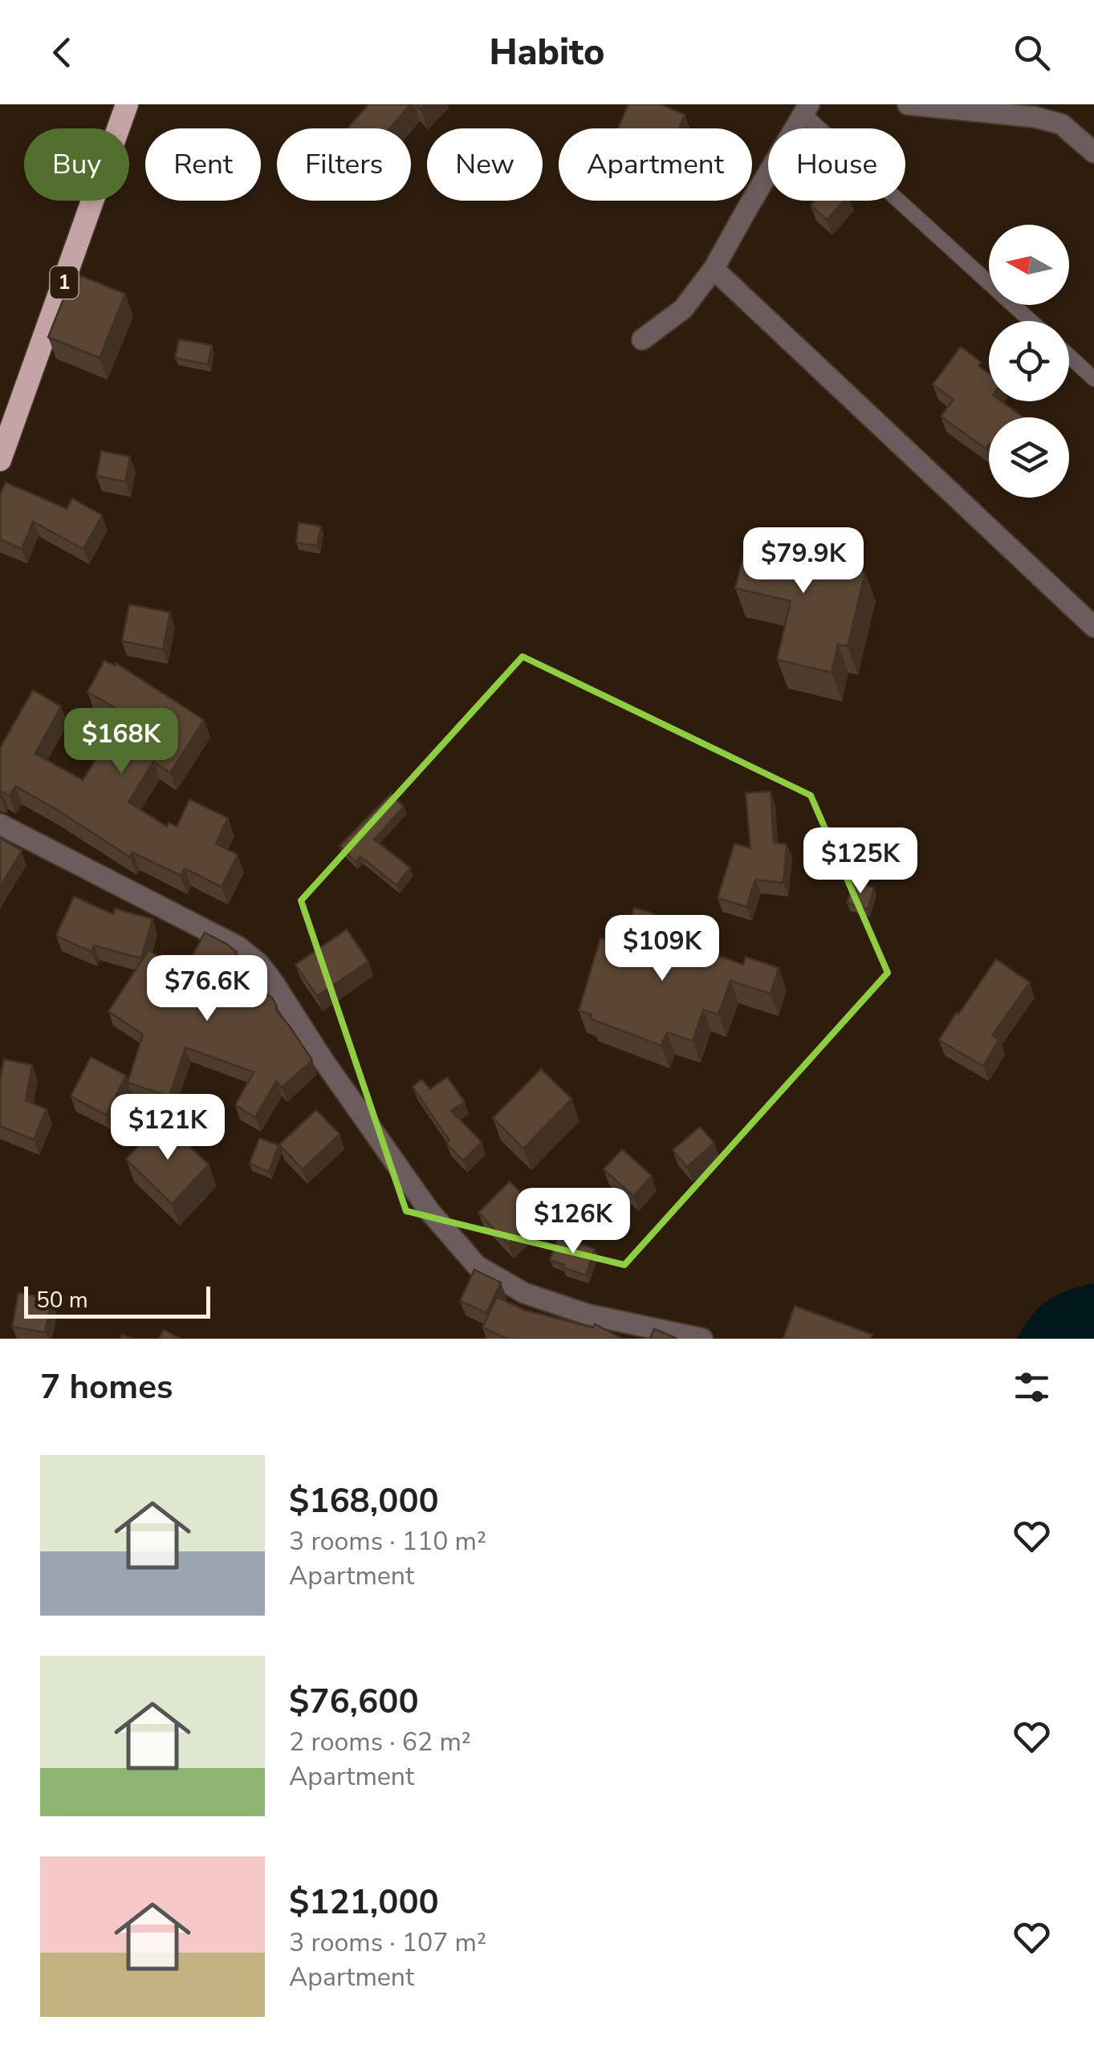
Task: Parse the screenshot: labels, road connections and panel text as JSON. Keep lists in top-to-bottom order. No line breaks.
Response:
{"streets":{"highway":["1"]},"scale_bar":"50 m","north":"left","page":{"header":"Habito","chip":["Buy","Rent","Filters","New","Apartment","House"],"price":["$79.9K","$168K","$125K","$109K","$76.6K","$121K","$126K"],"scale":"50 m","heading":"7 homes","list":[{"name":"$168,000","note":"3 rooms · 110 m² · Apartment"},{"name":"$76,600","note":"2 rooms · 62 m² · Apartment"},{"name":"$121,000","note":"3 rooms · 107 m² · Apartment"}]}}
